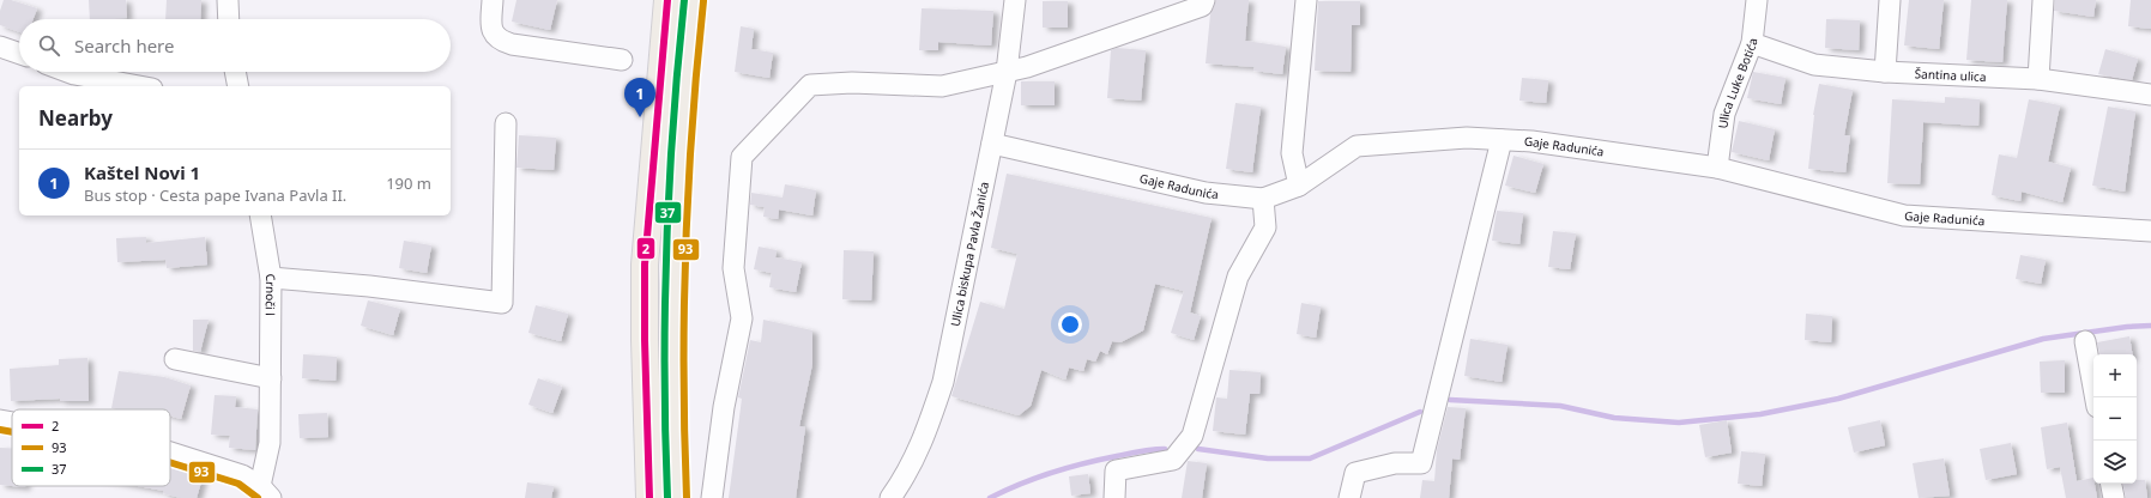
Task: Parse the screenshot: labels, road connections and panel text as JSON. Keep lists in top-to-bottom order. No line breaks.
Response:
{"streets":{"street":["Šantina ulica","Ulica Luke Botića","Gaje Radunića","Ulica biskupa Pavla Žanića","Crnoči l"]},"crossings":[["Šantina ulica","Ulica Luke Botića"],["Ulica Luke Botića","Gaje Radunića"],["Gaje Radunića","Ulica biskupa Pavla Žanića"]],"lines":["transit line 2","transit line 37","transit line 93"],"legend":["2","93","37"],"page":{"search":"Search here","pins":"1","heading":"Nearby","list":[{"mark":"1","name":"Kaštel Novi 1","note":"Bus stop · Cesta pape Ivana Pavla II.","value":"190 m"}],"map_buttons":["+","−"]}}
